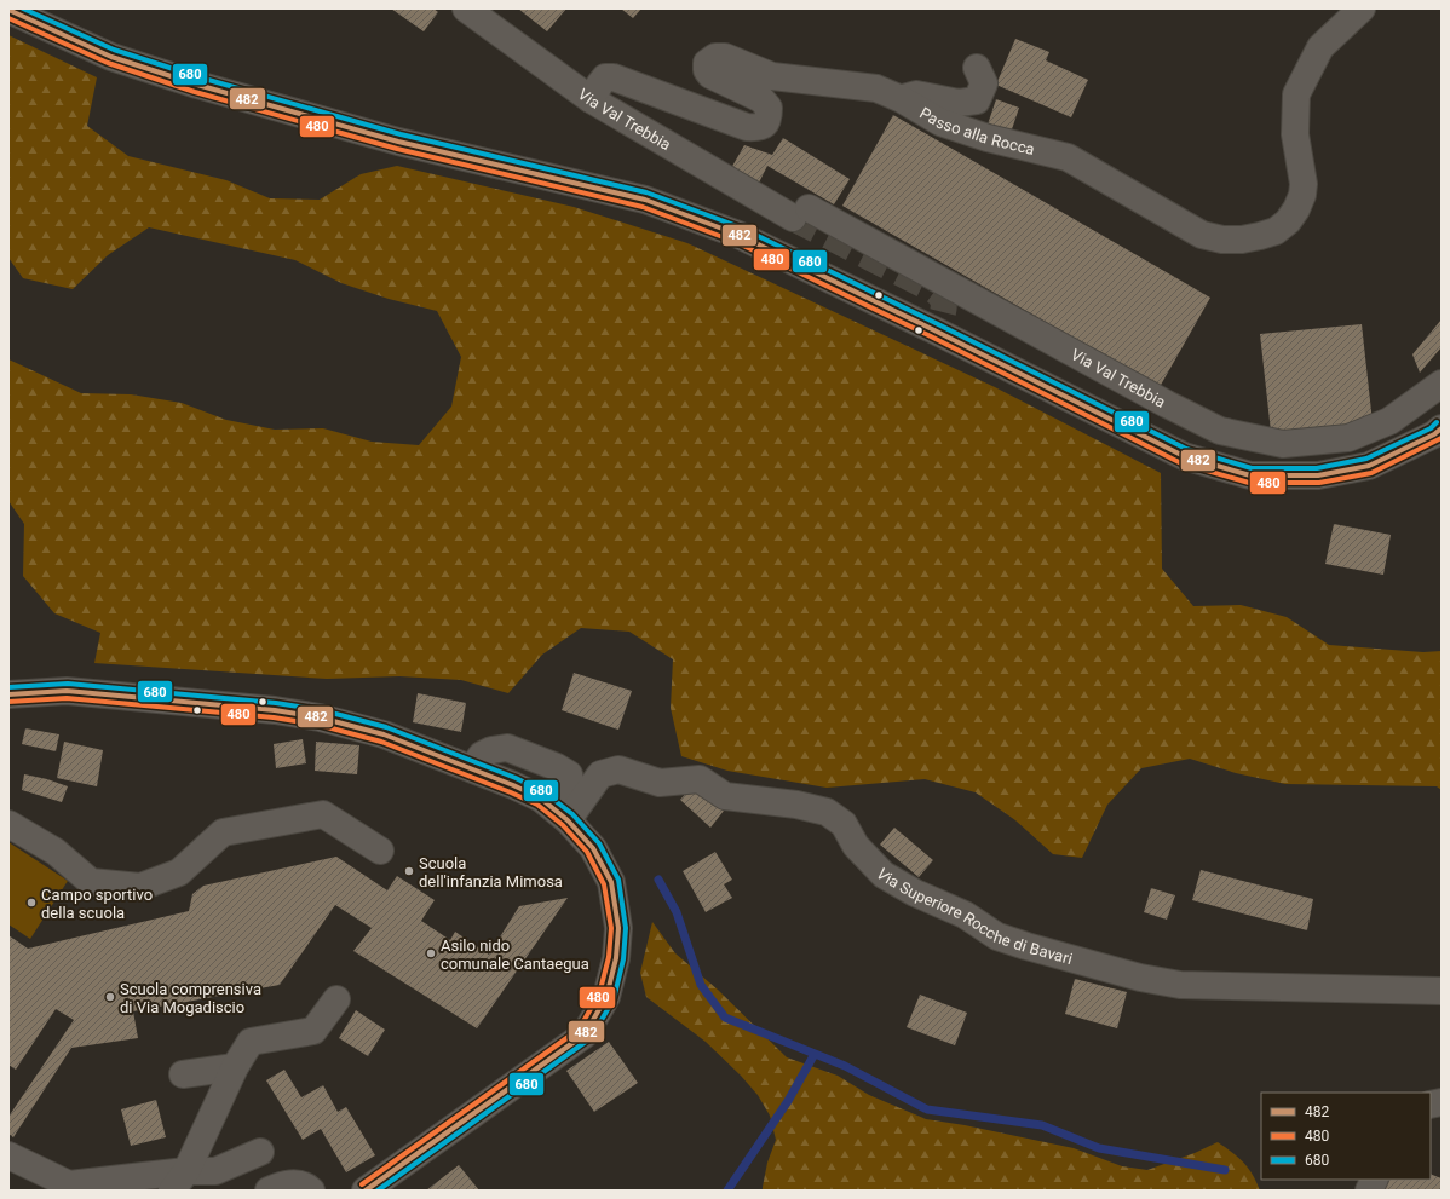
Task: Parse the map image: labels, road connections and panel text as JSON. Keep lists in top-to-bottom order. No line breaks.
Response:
{"streets":{"street":["Via Val Trebbia","Passo alla Rocca","Via Superiore Rocche di Bavari"]},"crossings":[["Via Val Trebbia","Passo alla Rocca"]],"places":["Scuola dell'infanzia Mimosa","Campo sportivo della scuola","Asilo nido comunale Cantaegua","Scuola comprensiva di Via Mogadiscio"],"lines":["transit line 680","transit line 482","transit line 480"],"legend":["482","480","680"]}
